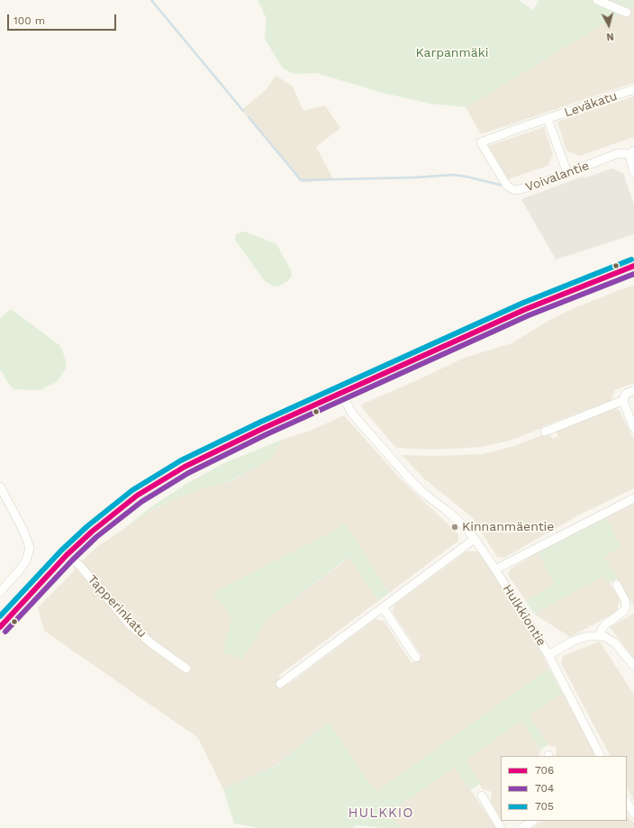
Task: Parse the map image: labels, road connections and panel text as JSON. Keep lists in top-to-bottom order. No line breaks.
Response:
{"streets":{"street":["Leväkatu","Voivalantie","Tapperinkatu","Hulkkiontie"]},"crossings":[["Leväkatu","Voivalantie"]],"districts":["HULKKIO"],"parks":["Karpanmäki"],"places":["Kinnanmäentie"],"lines":["transit line 705","transit line 706","transit line 704"],"legend":["706","704","705"],"scale_bar":"100 m","north":"bottom"}
